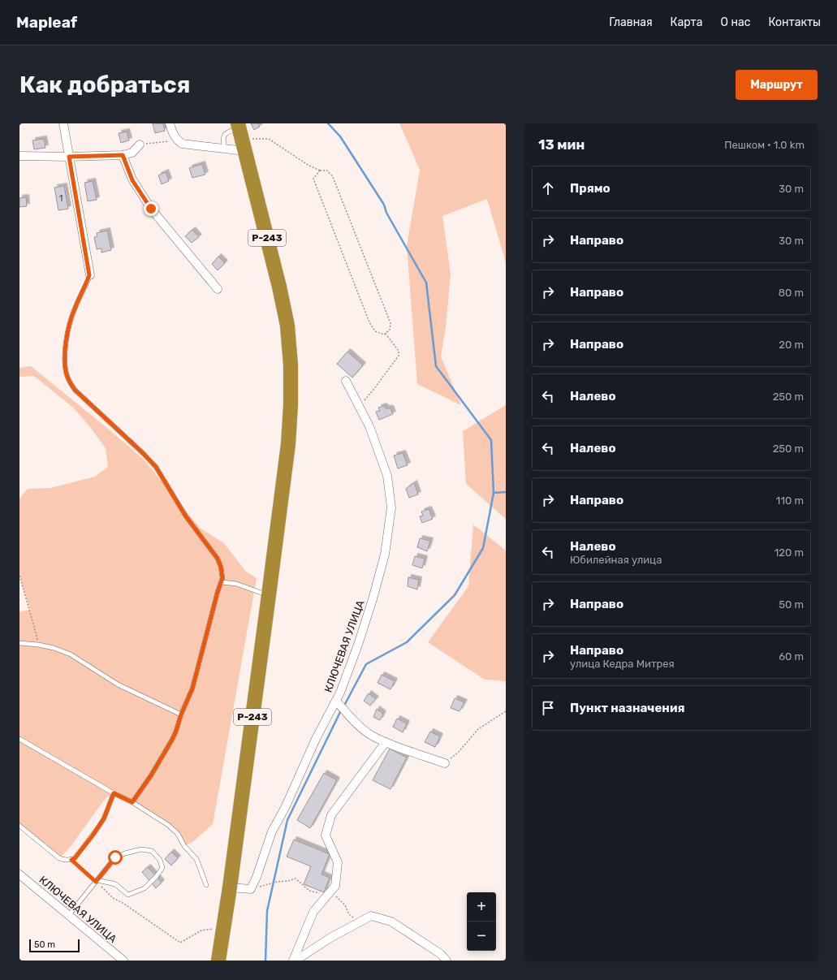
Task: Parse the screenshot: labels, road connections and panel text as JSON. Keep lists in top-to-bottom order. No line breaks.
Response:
{"streets":{"highway":["Р-243"],"street":["КЛЮЧЕВАЯ УЛИЦА"]},"house_numbers":["1"],"scale_bar":"50 m","page":{"header":"Mapleaf","nav":["Главная","Карта","О нас","Контакты"],"buttons":"Маршрут","title":"Как добраться","heading":["13 мин","Пешком · 1.0 km"],"list":[["Прямо","30 m"],["Направо","30 m"],["Направо","80 m"],["Направо","20 m"],["Налево","250 m"],["Налево","250 m"],["Направо","110 m"],["Налево","Юбилейная улица","120 m"],["Направо","50 m"],["Направо","улица Кедра Митрея","60 m"],"Пункт назначения"],"map_buttons":["+","−"],"scale":"50 m"}}
